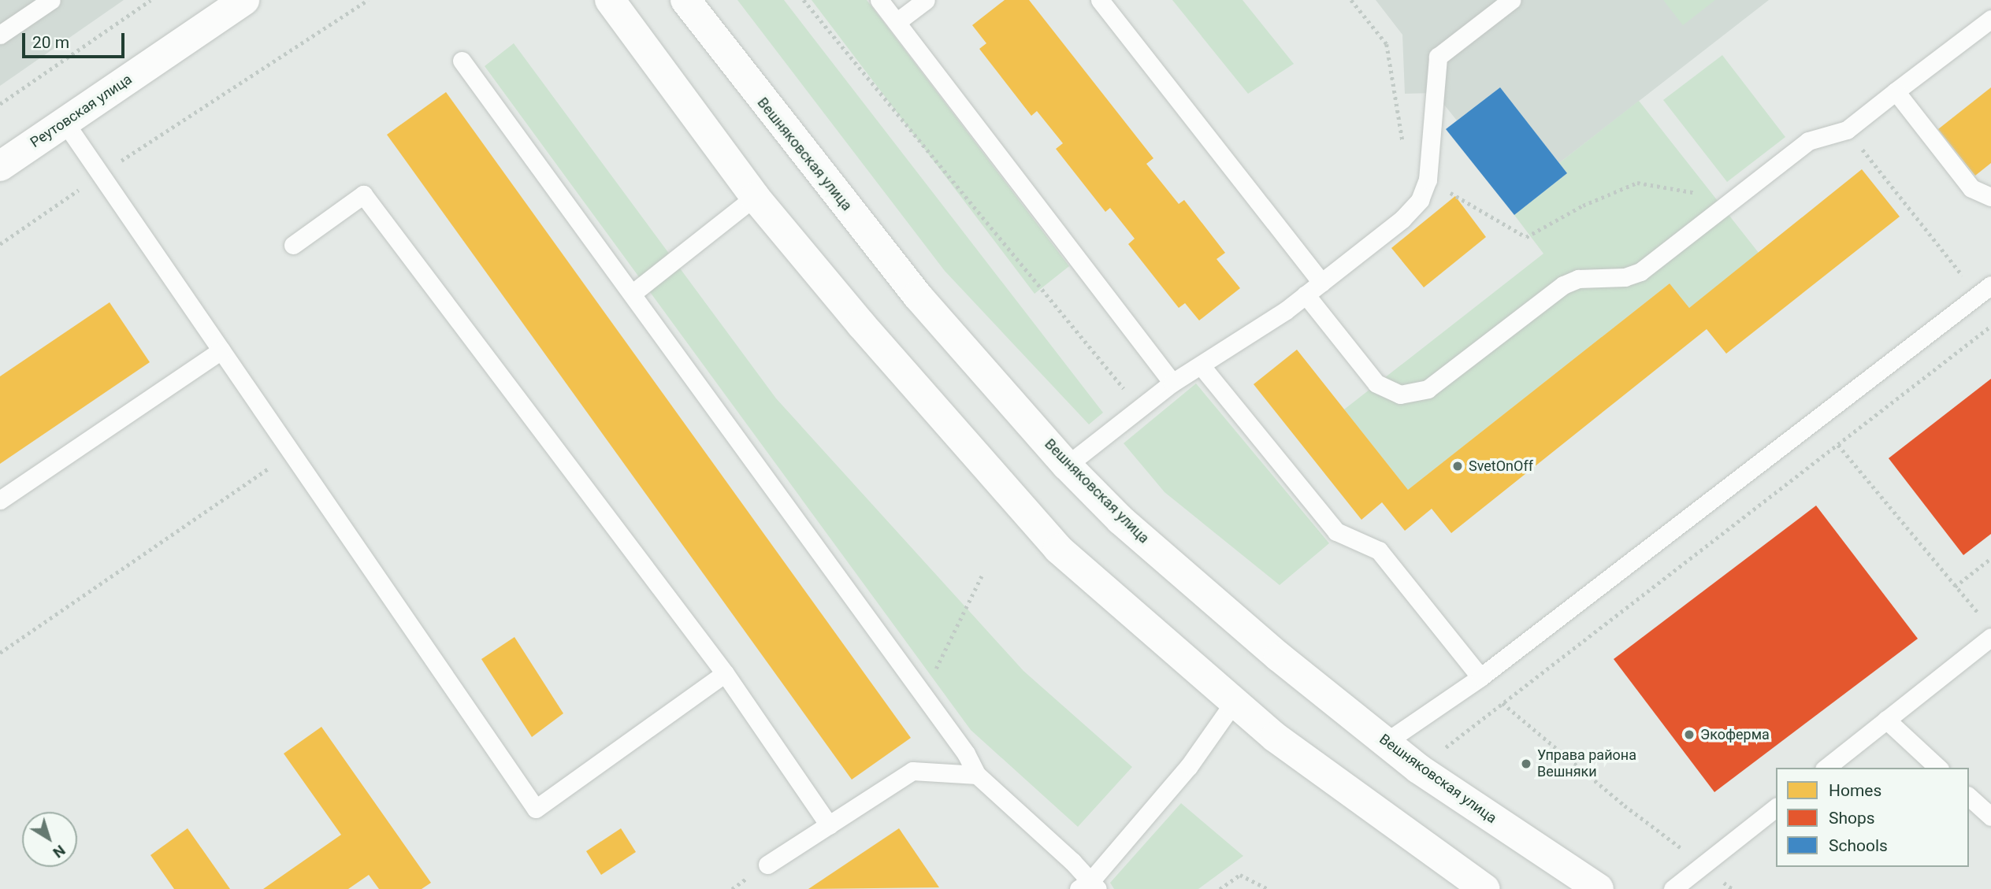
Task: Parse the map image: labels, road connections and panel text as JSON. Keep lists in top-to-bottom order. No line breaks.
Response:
{"streets":{"main road":["Реутовская улица","Вешняковская улица"]},"places":["SvetOnOff","Экоферма","Управа района Вешняки"],"legend":["Homes","Shops","Schools"],"scale_bar":"20 m","north":"bottom right"}
